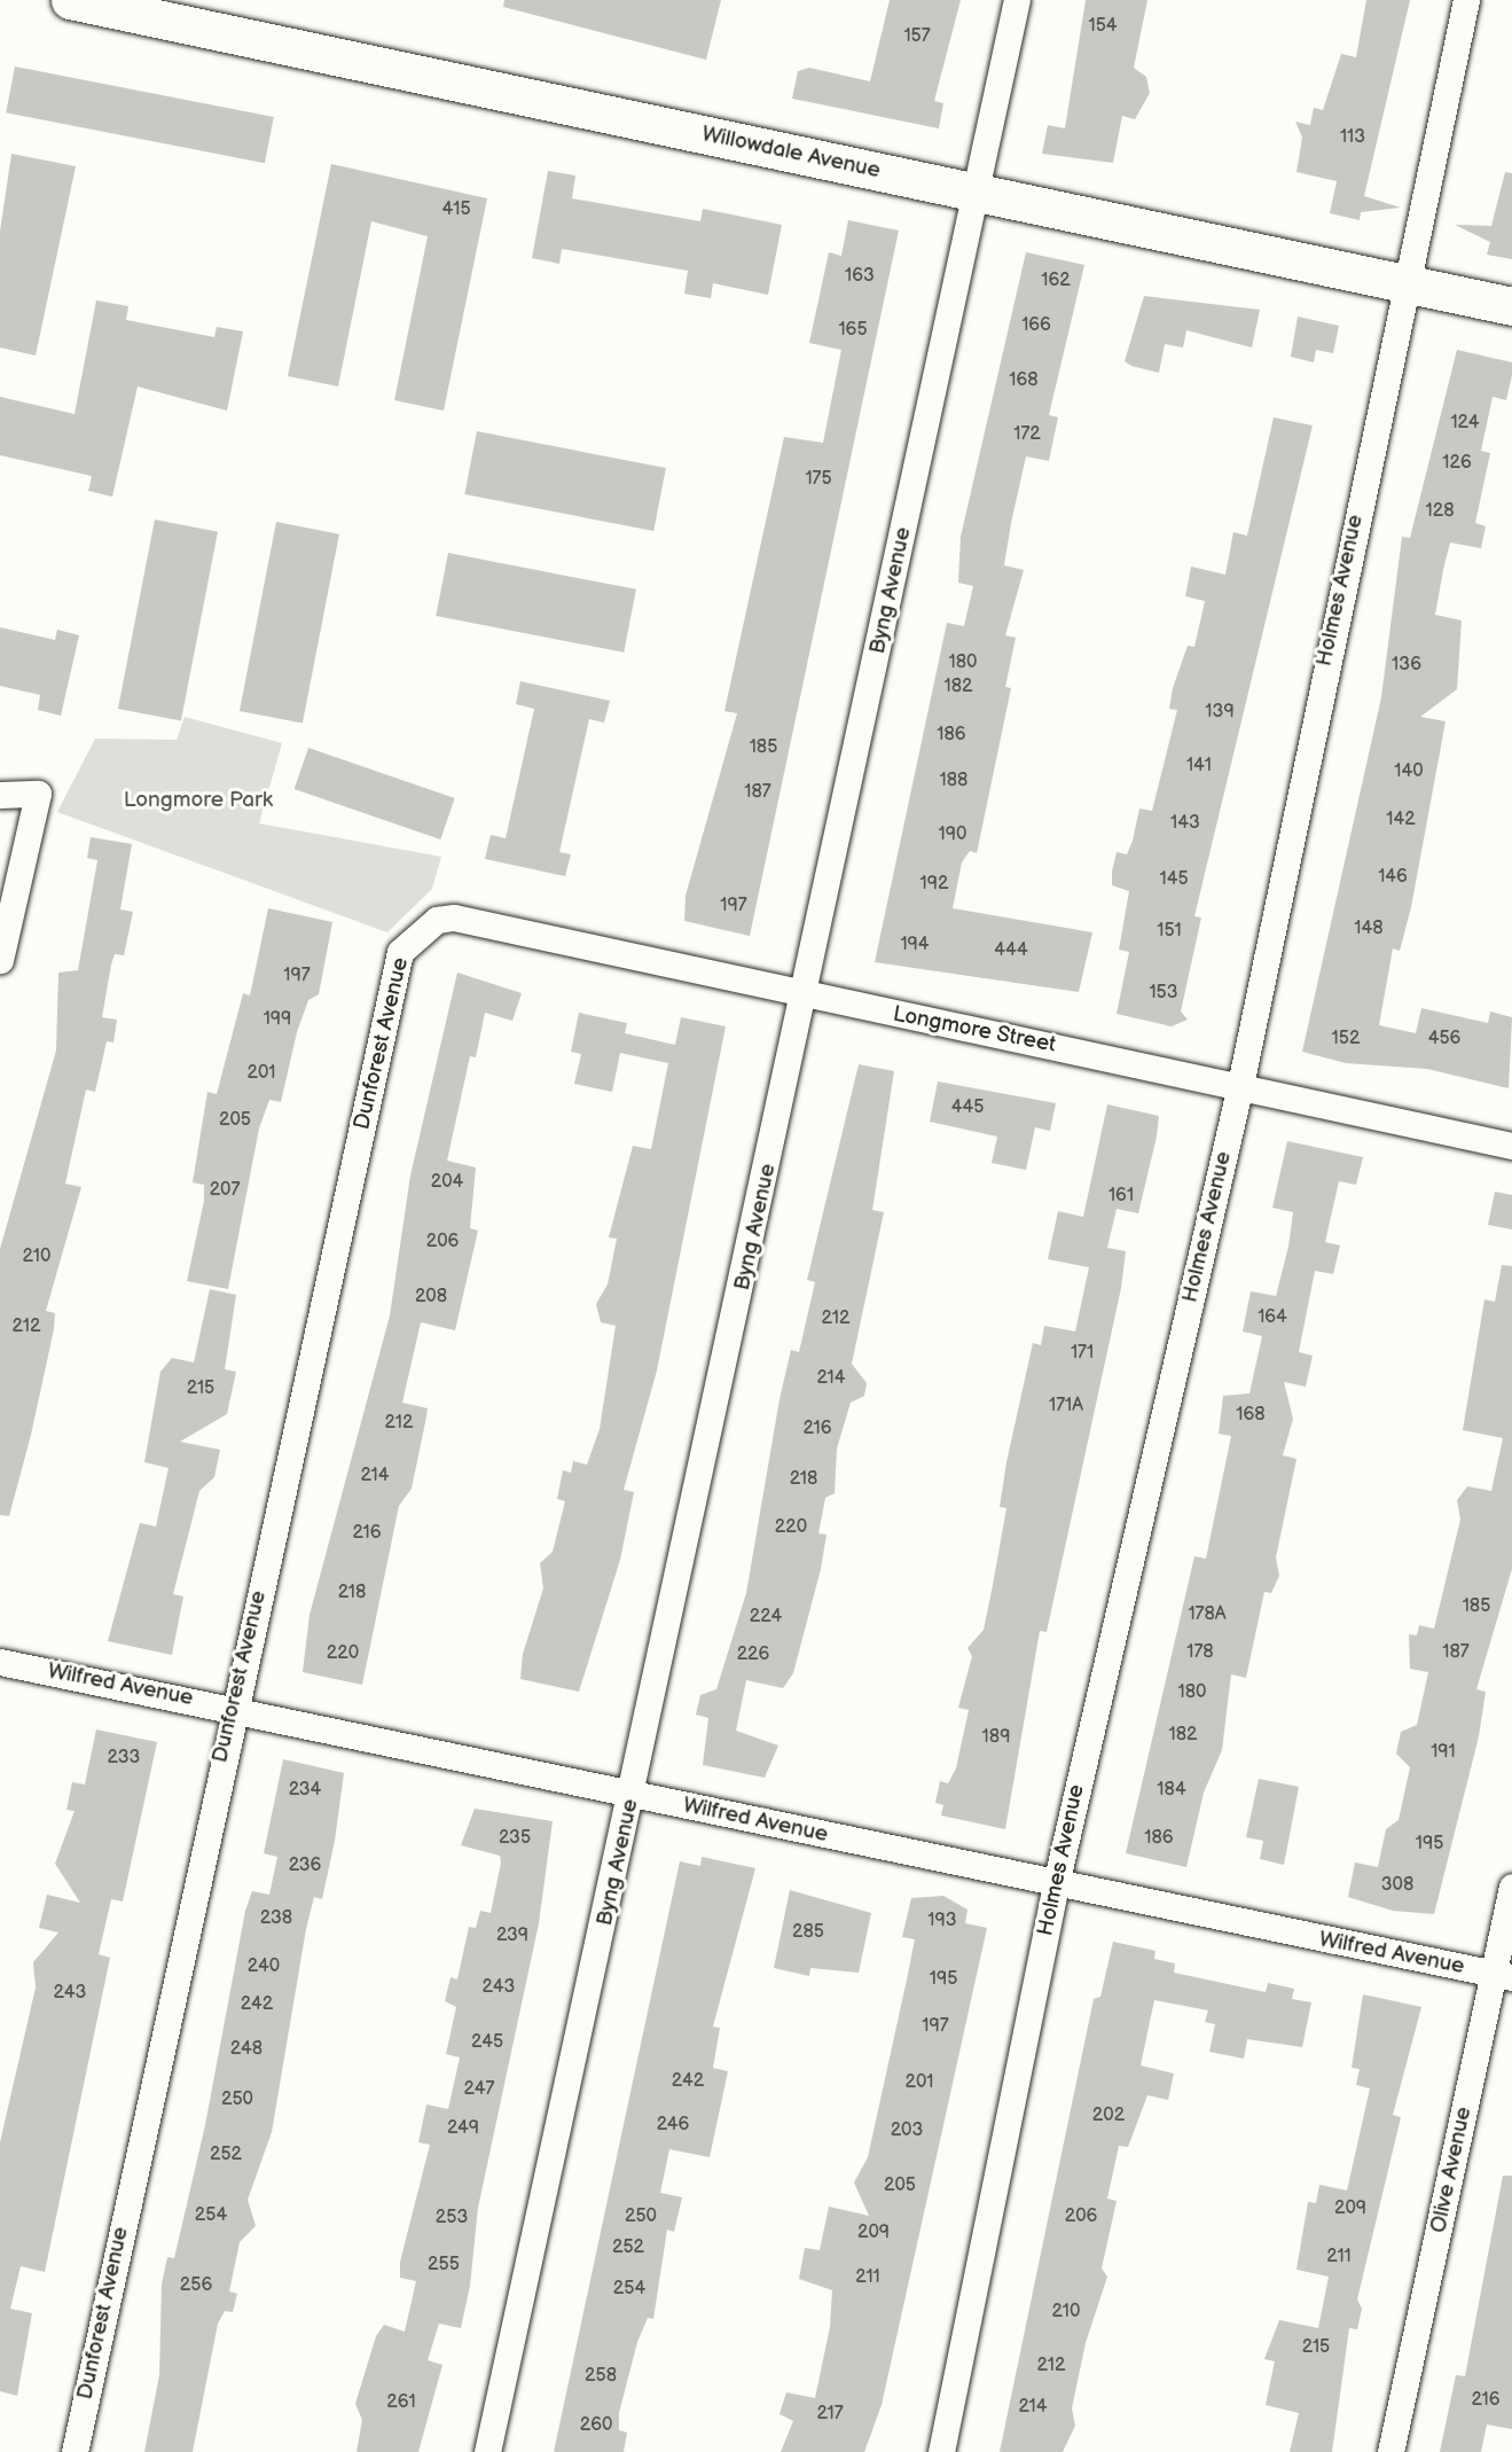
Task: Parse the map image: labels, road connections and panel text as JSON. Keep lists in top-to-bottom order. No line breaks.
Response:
{"streets":{"street":["Willowdale Avenue","Byng Avenue","Holmes Avenue","Longmore Street","Dunforest Avenue","Wilfred Avenue","Olive Avenue"]},"crossings":[["Willowdale Avenue","Byng Avenue"],["Willowdale Avenue","Holmes Avenue"],["Byng Avenue","Longmore Street"],["Byng Avenue","Wilfred Avenue"],["Holmes Avenue","Longmore Street"],["Holmes Avenue","Wilfred Avenue"],["Longmore Street","Dunforest Avenue"],["Dunforest Avenue","Wilfred Avenue"],["Wilfred Avenue","Olive Avenue"]],"parks":["Longmore Park"],"house_numbers":["154","157","113","415","163","162","166","165","168","124","172","126","175","128","180","136","182","139","186","185","141","140","188","187","142","143","190","146","145","192","197","148","151","194","444","197","153","199","152","456","201","445","205","204","207","161","206","210","208","164","212","212","171","214","215","171A","168","212","216","214","218","220","216","218","185","178A","224","178","187","220","226","180","182","189","191","233","234","184","235","186","195","236","308","238","193","285","239","240","195","243","243","242","197","245","248","242","201","247","250","202","246","249","203","252","205","209","254","250","206","253","209","252","211","255","211","256","254","210","215","212","258","216","261","214","217","260"]}
